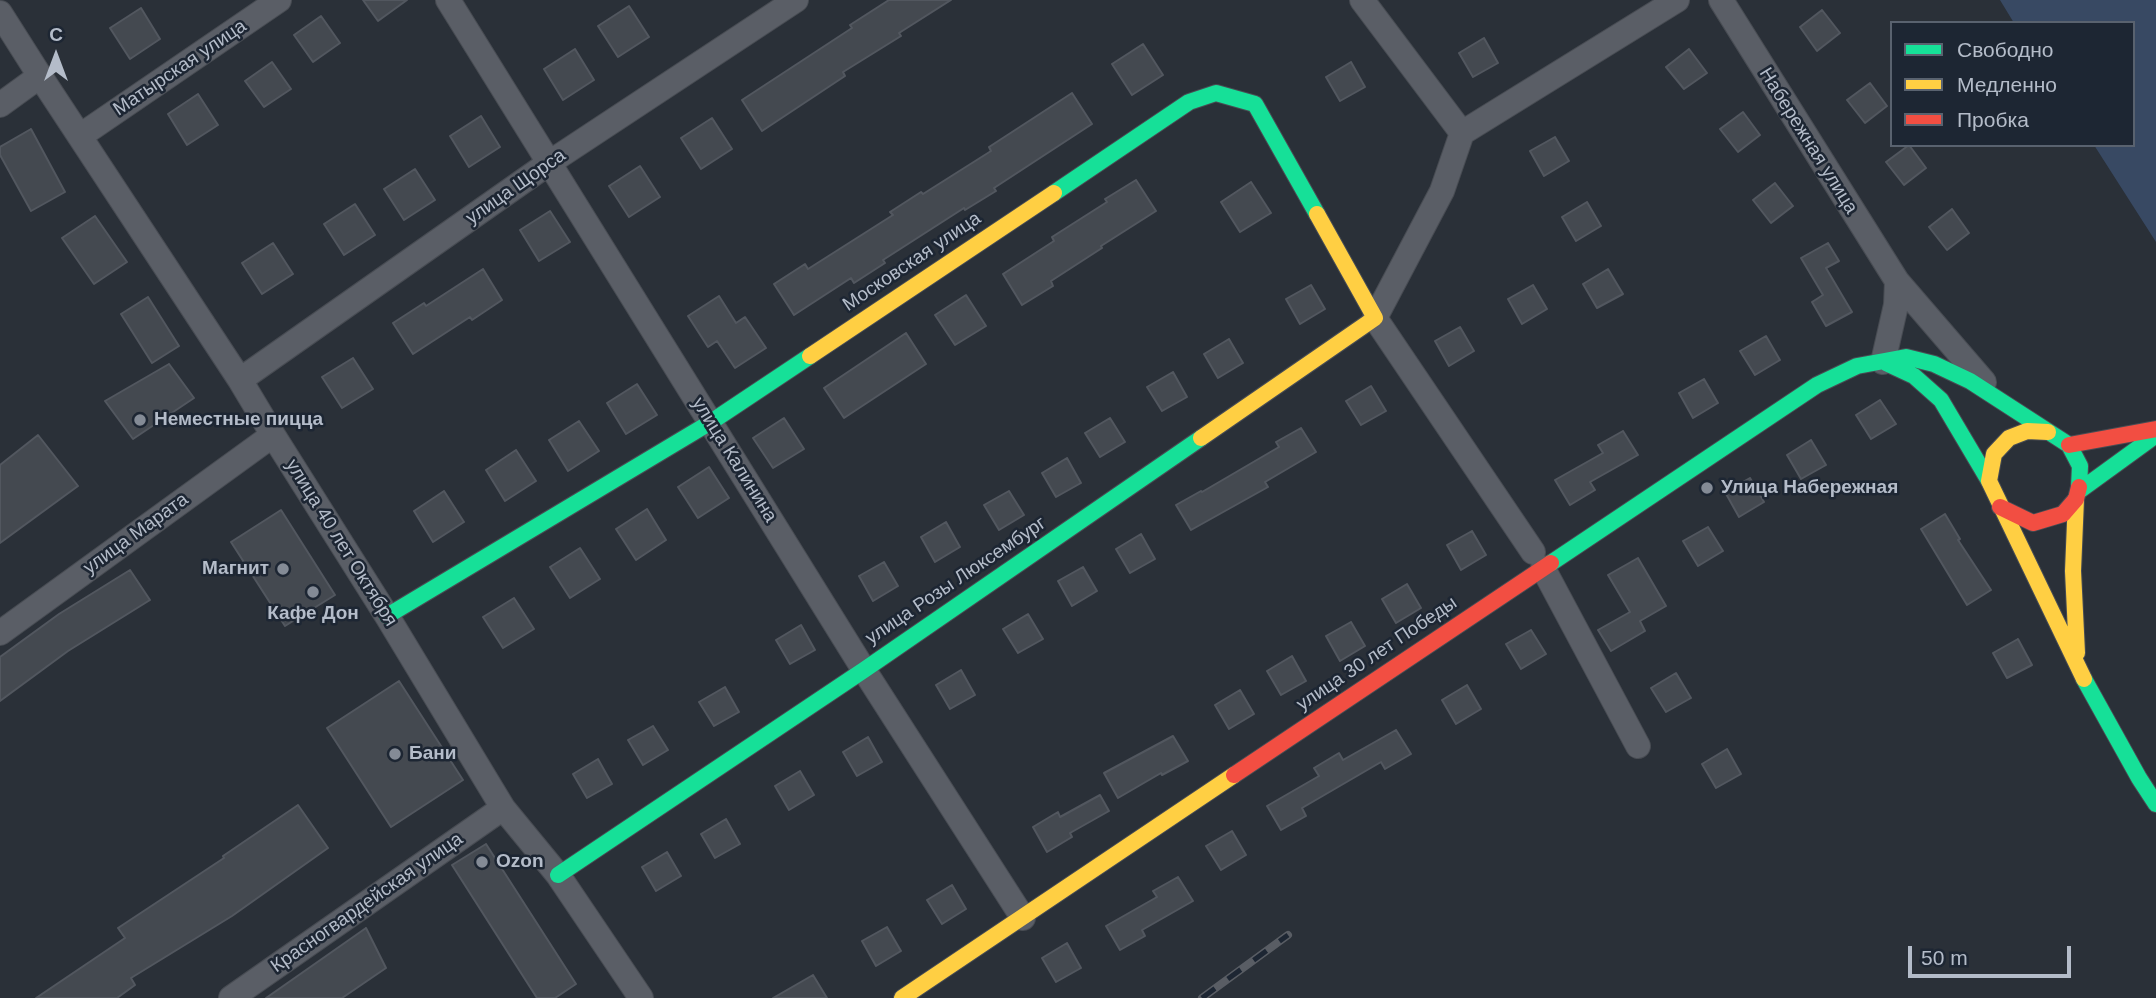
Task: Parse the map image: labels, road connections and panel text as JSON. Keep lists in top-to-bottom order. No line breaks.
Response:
{"streets":{"main road":["Набережная улица","Московская улица","улица Розы Люксембург","улица 30 лет Победы"],"street":["Матырская улица","улица Щорса","улица Калинина","улица Марата","улица 40 лет Октября","Красногвардейская улица"]},"crossings":[["Матырская улица","улица 40 лет Октября"],["Набережная улица","улица 30 лет Победы"],["улица Щорса","улица Калинина"],["улица Щорса","улица 40 лет Октября"],["Московская улица","улица Калинина"],["Московская улица","улица 40 лет Октября"],["Московская улица","улица Розы Люксембург"],["улица Калинина","улица Розы Люксембург"],["улица Калинина","улица 30 лет Победы"],["улица Марата","улица 40 лет Октября"],["улица 40 лет Октября","улица Розы Люксембург"],["улица 40 лет Октября","Красногвардейская улица"]],"places":["Неместные пицца","Улица Набережная","Магнит","Кафе Дон","Бани","Ozon"],"legend":["Свободно","Медленно","Пробка"],"scale_bar":"50 m","north":"top"}
